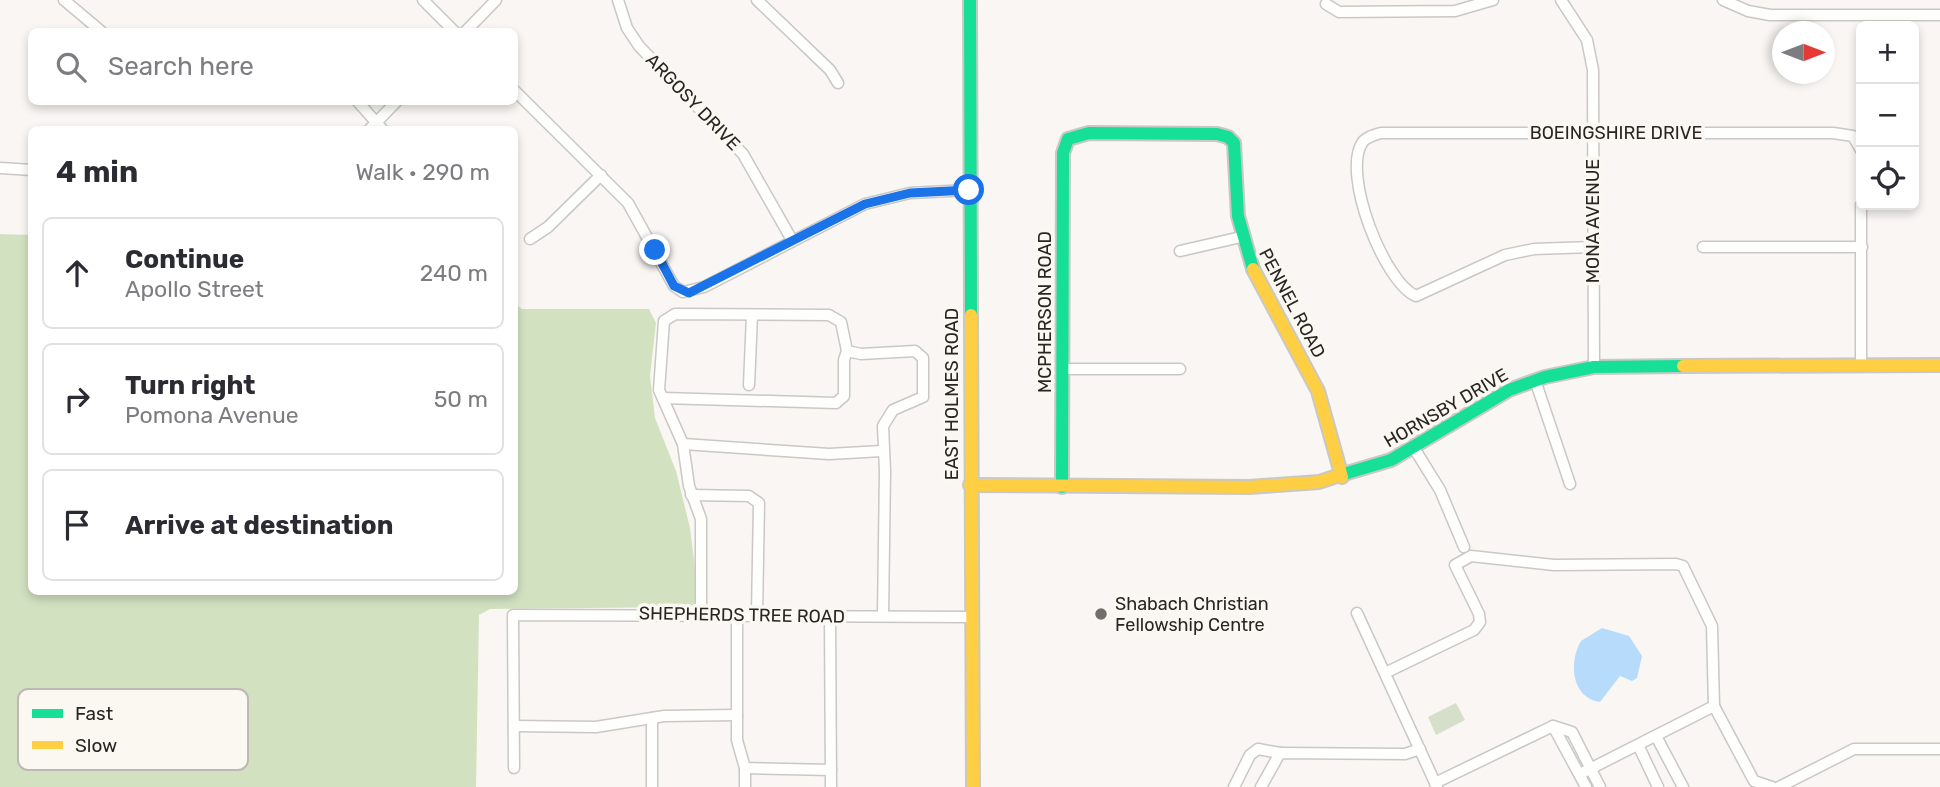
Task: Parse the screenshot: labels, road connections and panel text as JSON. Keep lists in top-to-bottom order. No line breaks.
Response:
{"streets":{"street":["ARGOSY DRIVE","BOEINGSHIRE DRIVE","MONA AVENUE","PENNEL ROAD","MCPHERSON ROAD","EAST HOLMES ROAD","HORNSBY DRIVE","SHEPHERDS TREE ROAD"]},"crossings":[["BOEINGSHIRE DRIVE","MONA AVENUE"],["MONA AVENUE","HORNSBY DRIVE"],["PENNEL ROAD","MCPHERSON ROAD"],["PENNEL ROAD","HORNSBY DRIVE"],["MCPHERSON ROAD","HORNSBY DRIVE"],["EAST HOLMES ROAD","HORNSBY DRIVE"],["EAST HOLMES ROAD","SHEPHERDS TREE ROAD"]],"places":["Shabach Christian Fellowship Centre"],"legend":["Fast","Slow"],"north":"right","page":{"map_buttons":["+","−"],"search":"Search here","heading":["4 min","Walk · 290 m"],"list":[["Continue","Apollo Street","240 m"],["Turn right","Pomona Avenue","50 m"],"Arrive at destination"]}}
